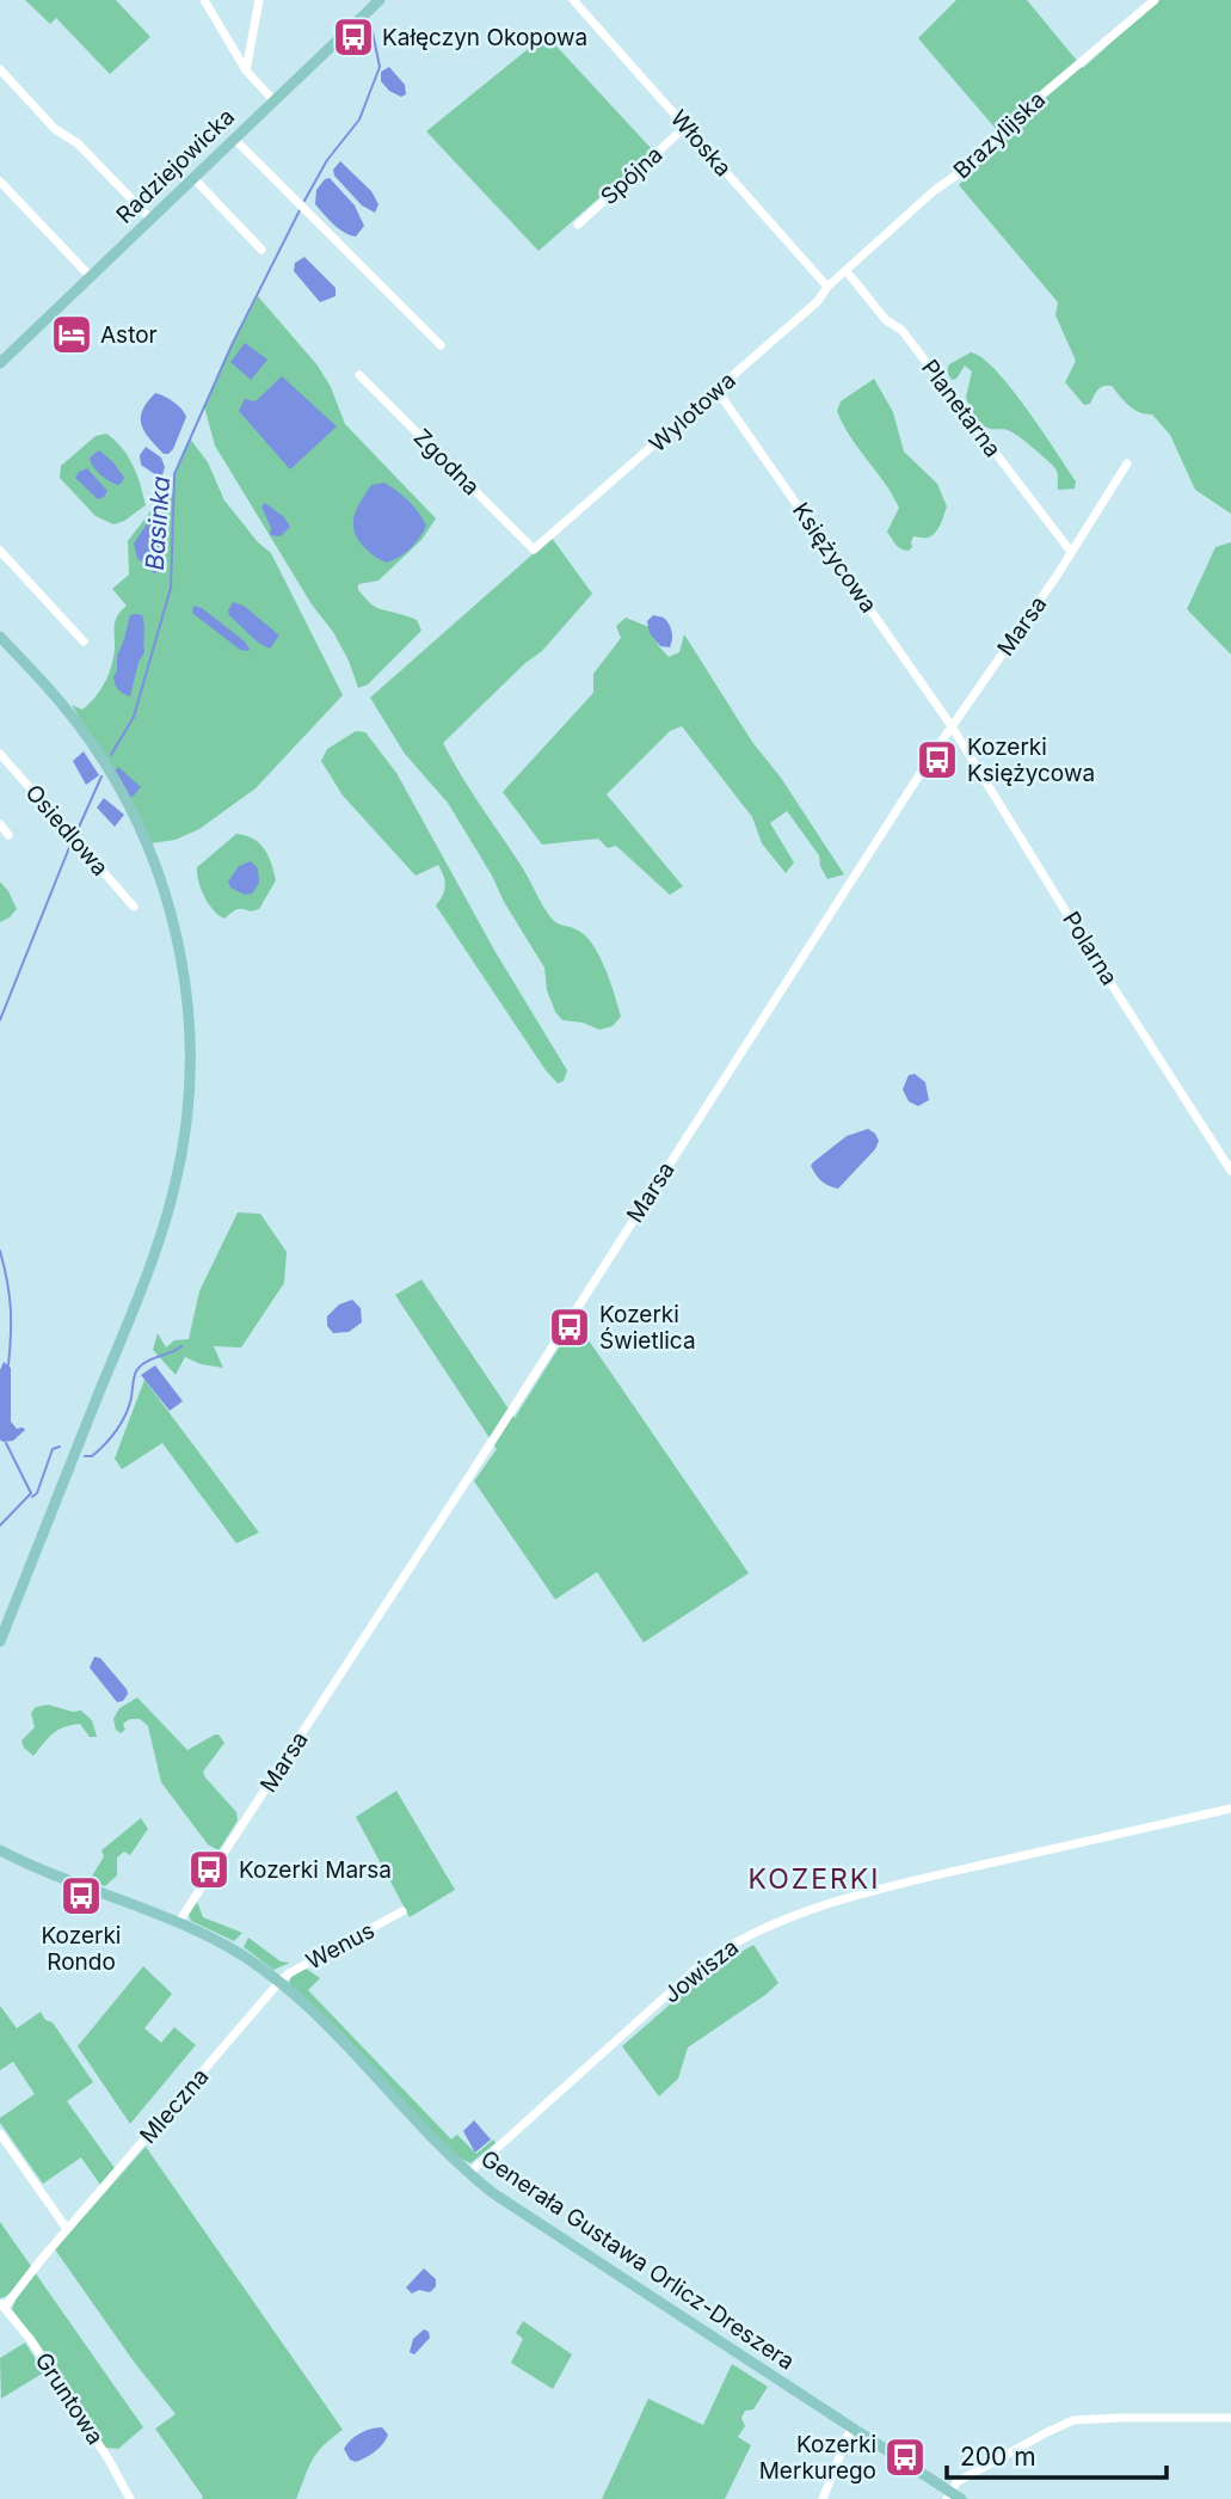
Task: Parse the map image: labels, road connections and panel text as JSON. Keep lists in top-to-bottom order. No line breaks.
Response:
{"streets":{"main road":["Radziejowicka","Generała Gustawa Orlicz-Dreszera"],"street":["Brazylijska","Włoska","Spójna","Planetarna","Wylotowa","Zgodna","Księżycowa","Marsa","Osiedlowa","Polarna","Wenus","Jowisza","Mleczna","Gruntowa"]},"crossings":[["Brazylijska","Planetarna"],["Brazylijska","Wylotowa"],["Włoska","Spójna"],["Włoska","Wylotowa"],["Planetarna","Wylotowa"],["Planetarna","Marsa"],["Wylotowa","Zgodna"],["Wylotowa","Księżycowa"],["Księżycowa","Marsa"],["Księżycowa","Polarna"],["Marsa","Polarna"],["Marsa","Generała Gustawa Orlicz-Dreszera"],["Wenus","Mleczna"],["Wenus","Generała Gustawa Orlicz-Dreszera"],["Jowisza","Generała Gustawa Orlicz-Dreszera"],["Mleczna","Generała Gustawa Orlicz-Dreszera"],["Mleczna","Gruntowa"]],"districts":["KOZERKI"],"water":["Basinka"],"places":{"bus stop":["Kałęczyn Okopowa","Kozerki Księżycowa","Kozerki Świetlica","Kozerki Marsa","Kozerki Rondo","Kozerki Merkurego"],"hotel":["Astor"]},"scale_bar":"200 m"}
